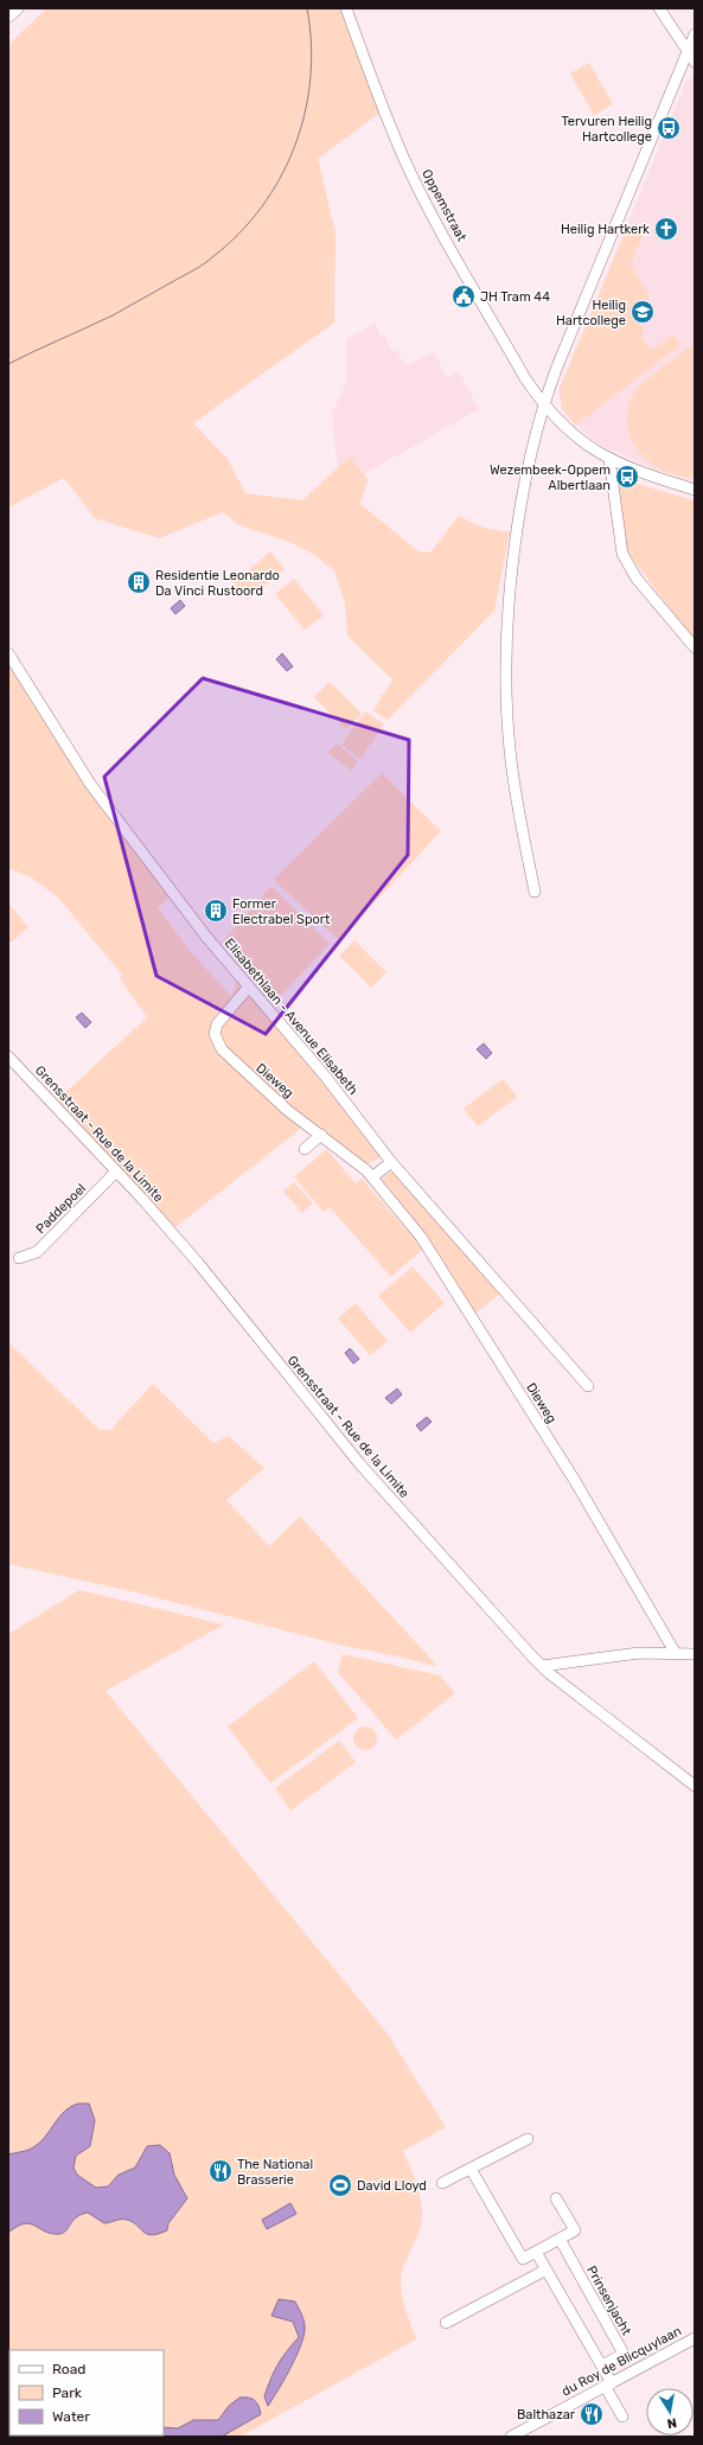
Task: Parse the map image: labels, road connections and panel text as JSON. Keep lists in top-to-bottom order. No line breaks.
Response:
{"streets":{"street":["Oppemstraat","Elisabethlaan - Avenue Elisabeth","Dieweg","Grensstraat - Rue de la Limite","Paddepoel","Prinsenjacht","du Roy de Blicquylaan"]},"crossings":[["Elisabethlaan - Avenue Elisabeth","Dieweg"],["Grensstraat - Rue de la Limite","Paddepoel"]],"places":{"bus stop":["Tervuren Heilig Hartcollege","Wezembeek-Oppem Albertlaan"],"church":["Heilig Hartkerk"],"public building":["JH Tram 44"],"school or university":["Heilig Hartcollege"],"building":["Residentie Leonardo Da Vinci Rustoord","Former Electrabel Sport"],"restaurant":["The National Brasserie","Balthazar"],"sports":["David Lloyd"]},"legend":["Road","Park","Water"],"north":"bottom"}
